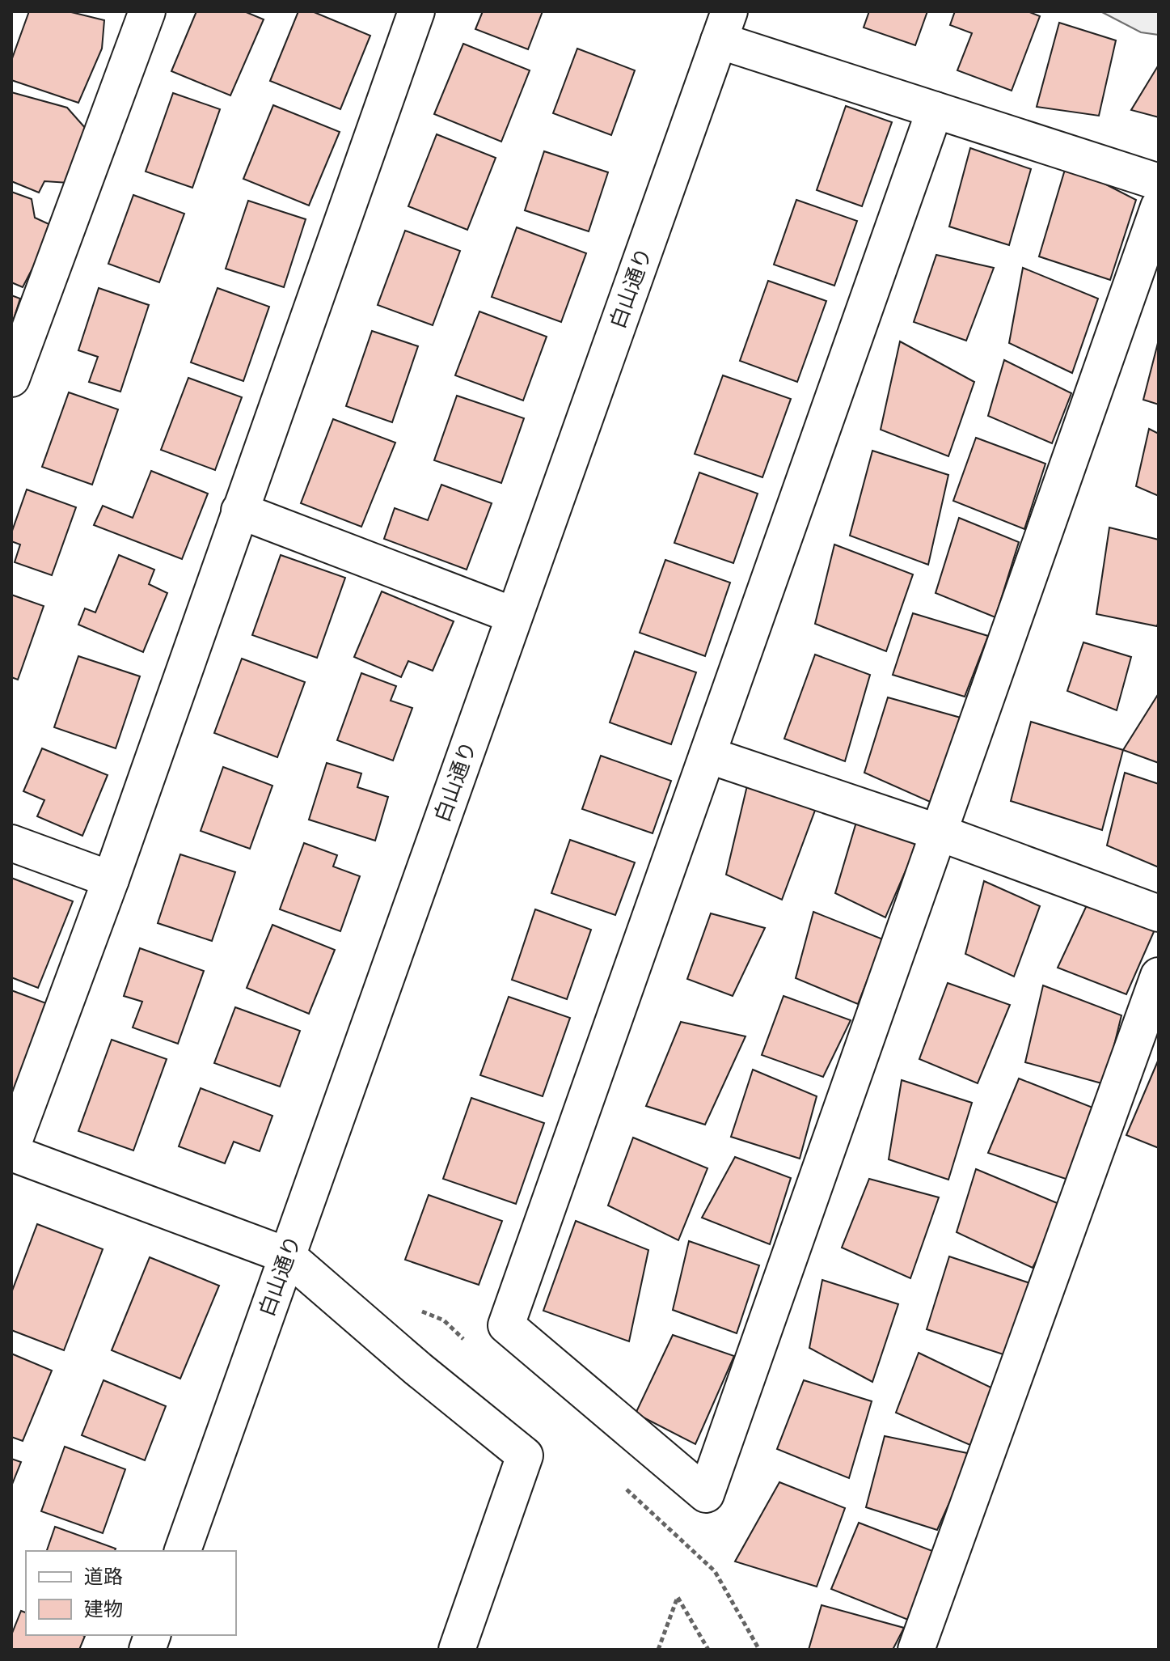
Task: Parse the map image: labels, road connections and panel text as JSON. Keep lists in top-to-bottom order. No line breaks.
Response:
{"streets":{"street":["白山通り"]},"legend":["道路","建物"]}
